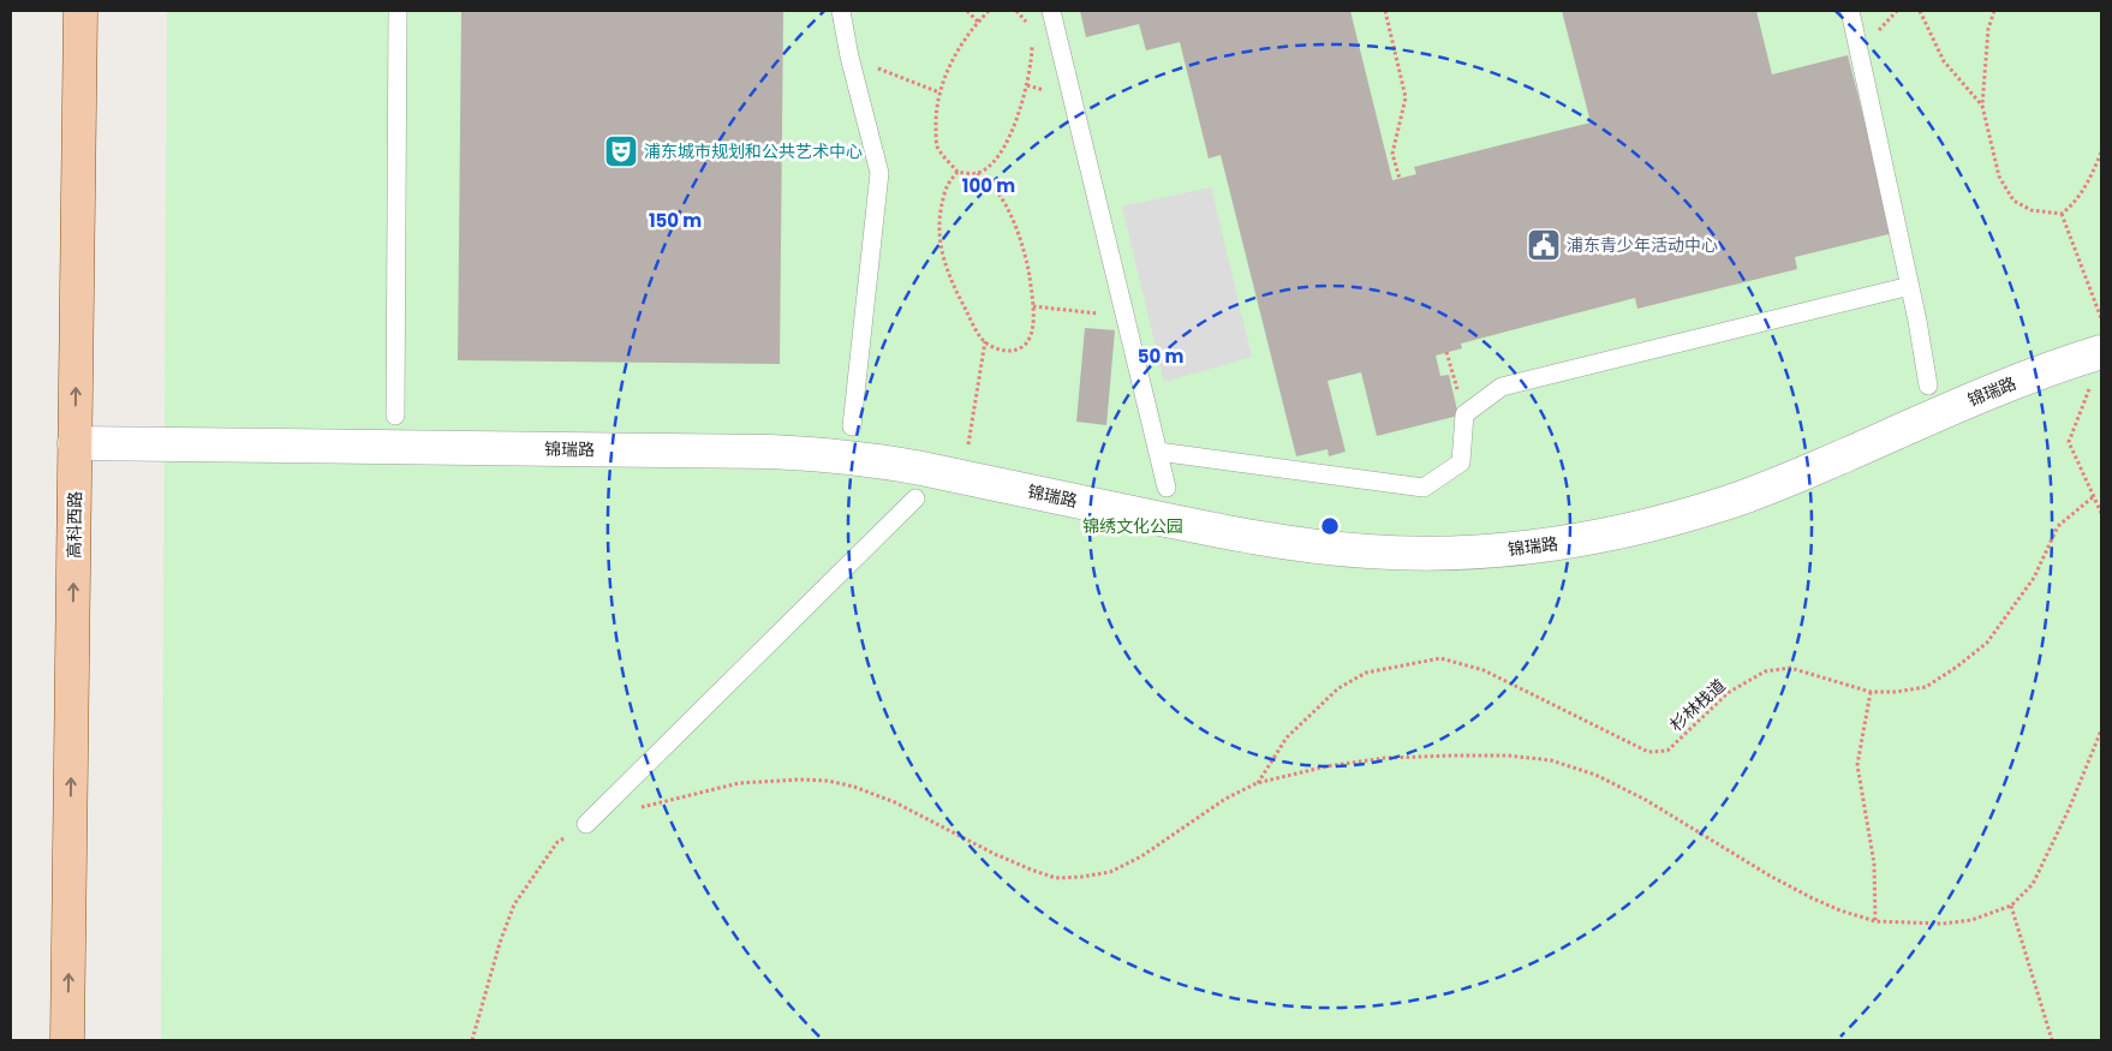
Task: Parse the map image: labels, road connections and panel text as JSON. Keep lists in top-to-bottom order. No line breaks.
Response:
{"streets":{"main road":["高科西路"],"street":["锦瑞路"],"path":["杉林栈道"]},"crossings":[["锦瑞路","高科西路"]],"one_way":["高科西路"],"parks":["锦绣文化公园"],"places":{"theatre":["浦东城市规划和公共艺术中心"],"public building":["浦东青少年活动中心"]},"rings":["100 m","150 m","50 m"]}
